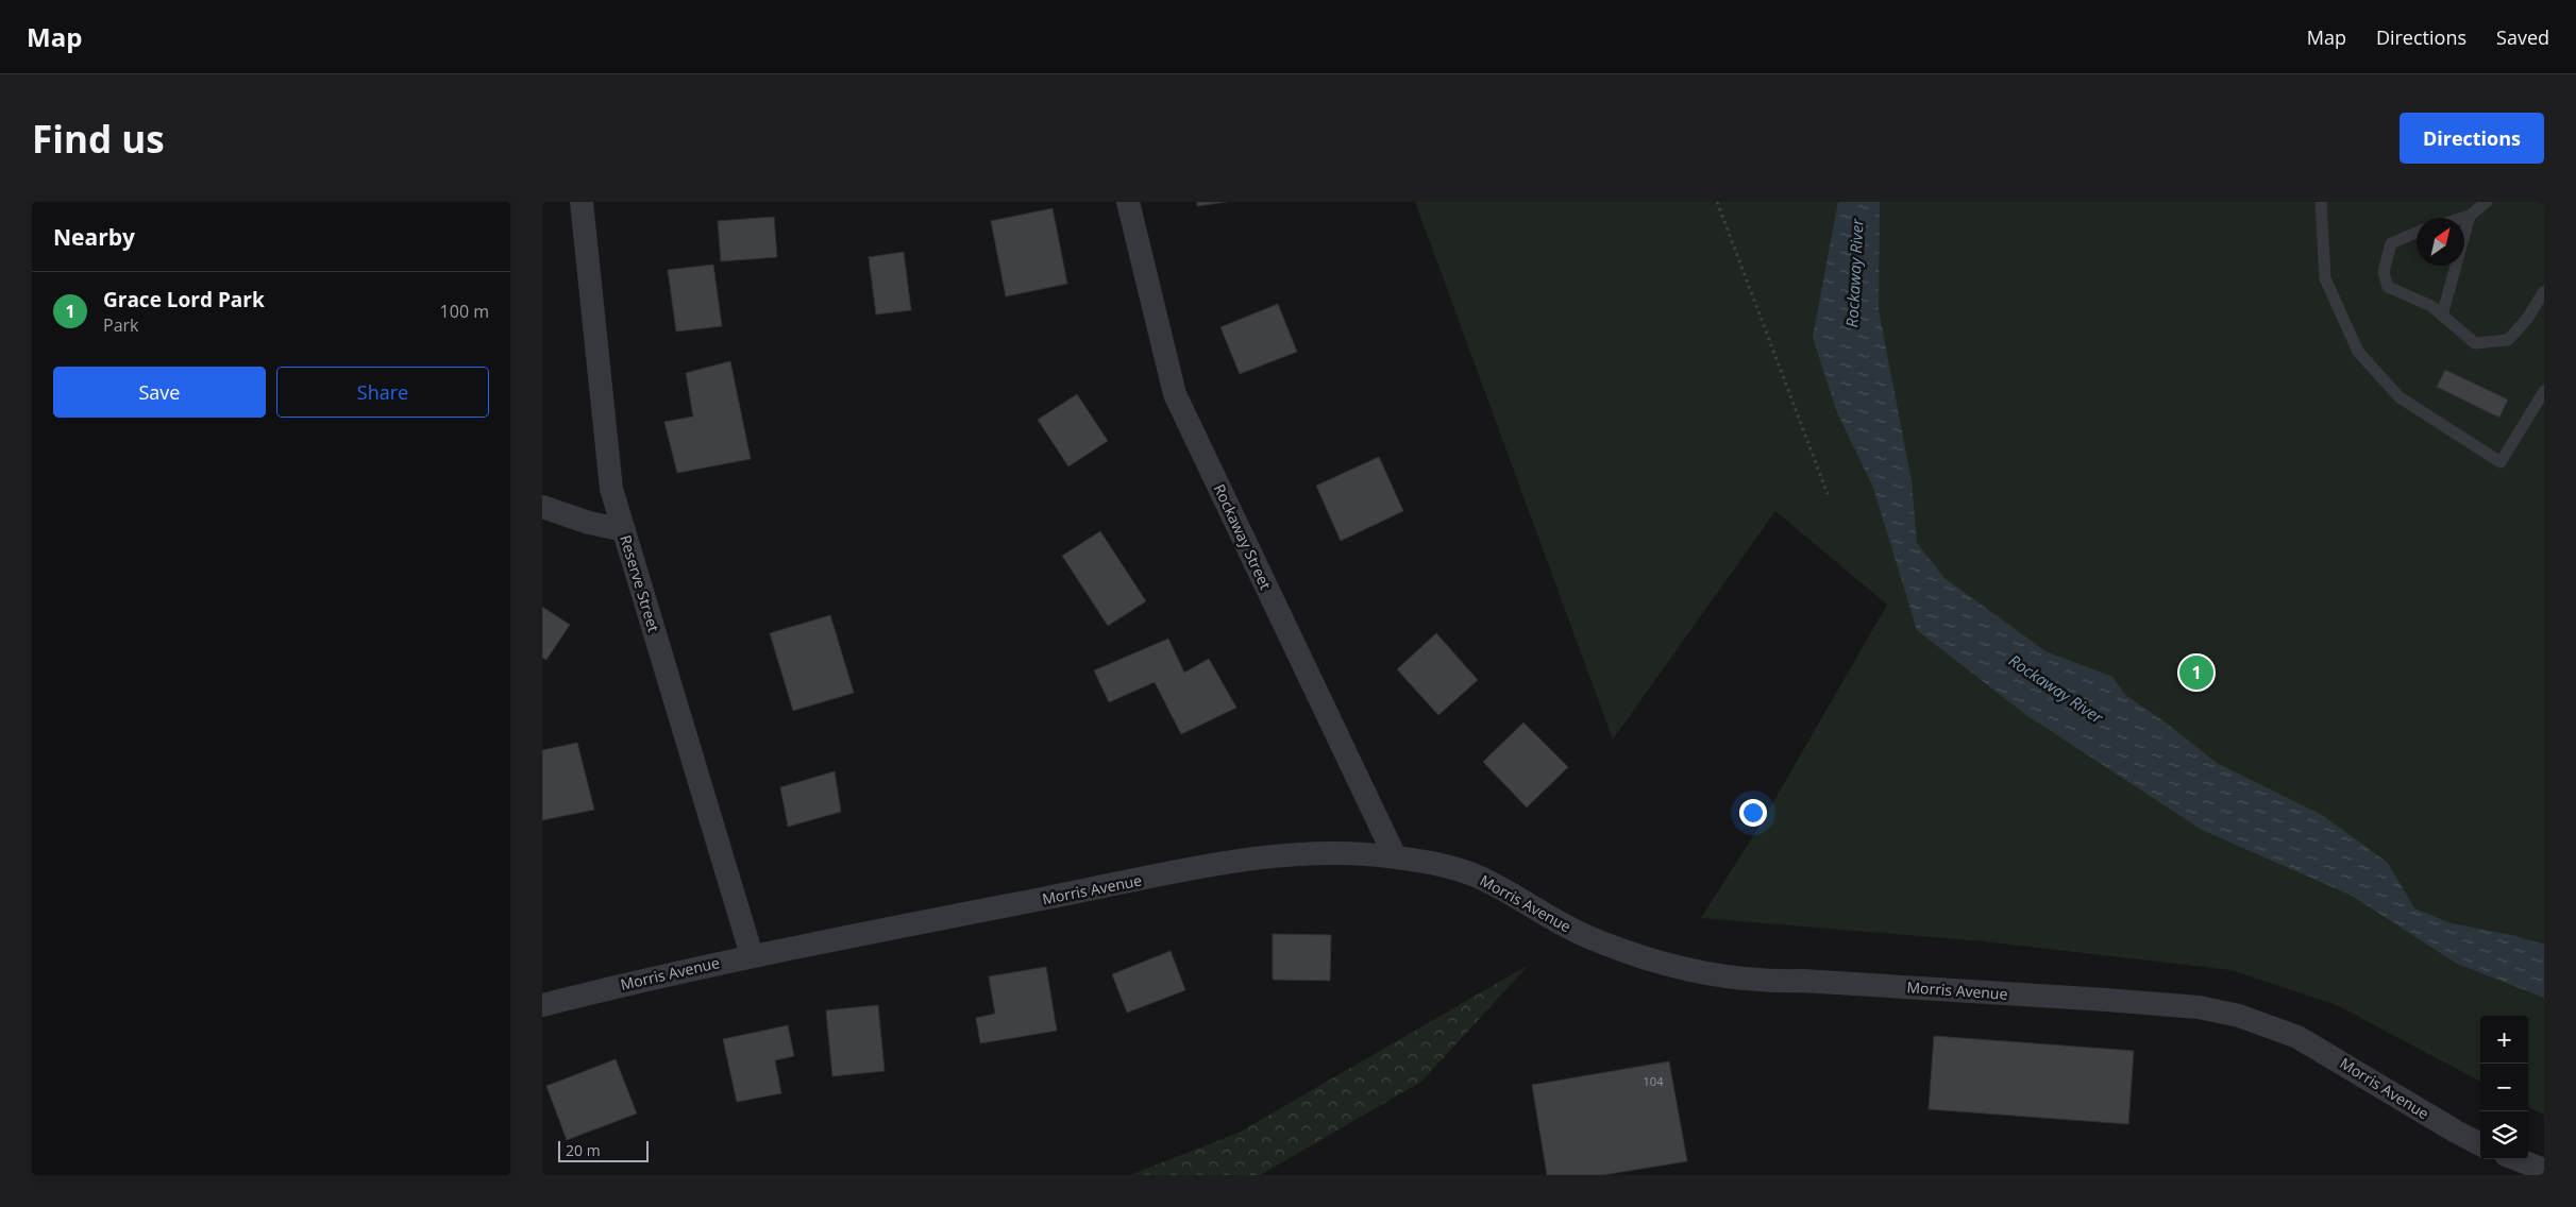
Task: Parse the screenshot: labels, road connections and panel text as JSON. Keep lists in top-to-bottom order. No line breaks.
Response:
{"streets":{"street":["Rockaway Street","Reserve Street","Morris Avenue"]},"crossings":[["Rockaway Street","Morris Avenue"],["Reserve Street","Morris Avenue"]],"water":["Rockaway River"],"house_numbers":["104"],"scale_bar":"20 m","north":"top right","page":{"header":"Map","nav":["Map","Directions","Saved"],"buttons":["Directions",["Save","Share"]],"title":"Find us","heading":"Nearby","list":[{"mark":"1","name":"Grace Lord Park","note":"Park","value":"100 m"}],"pins":"1","map_buttons":["+","−"],"scale":"20 m"}}
